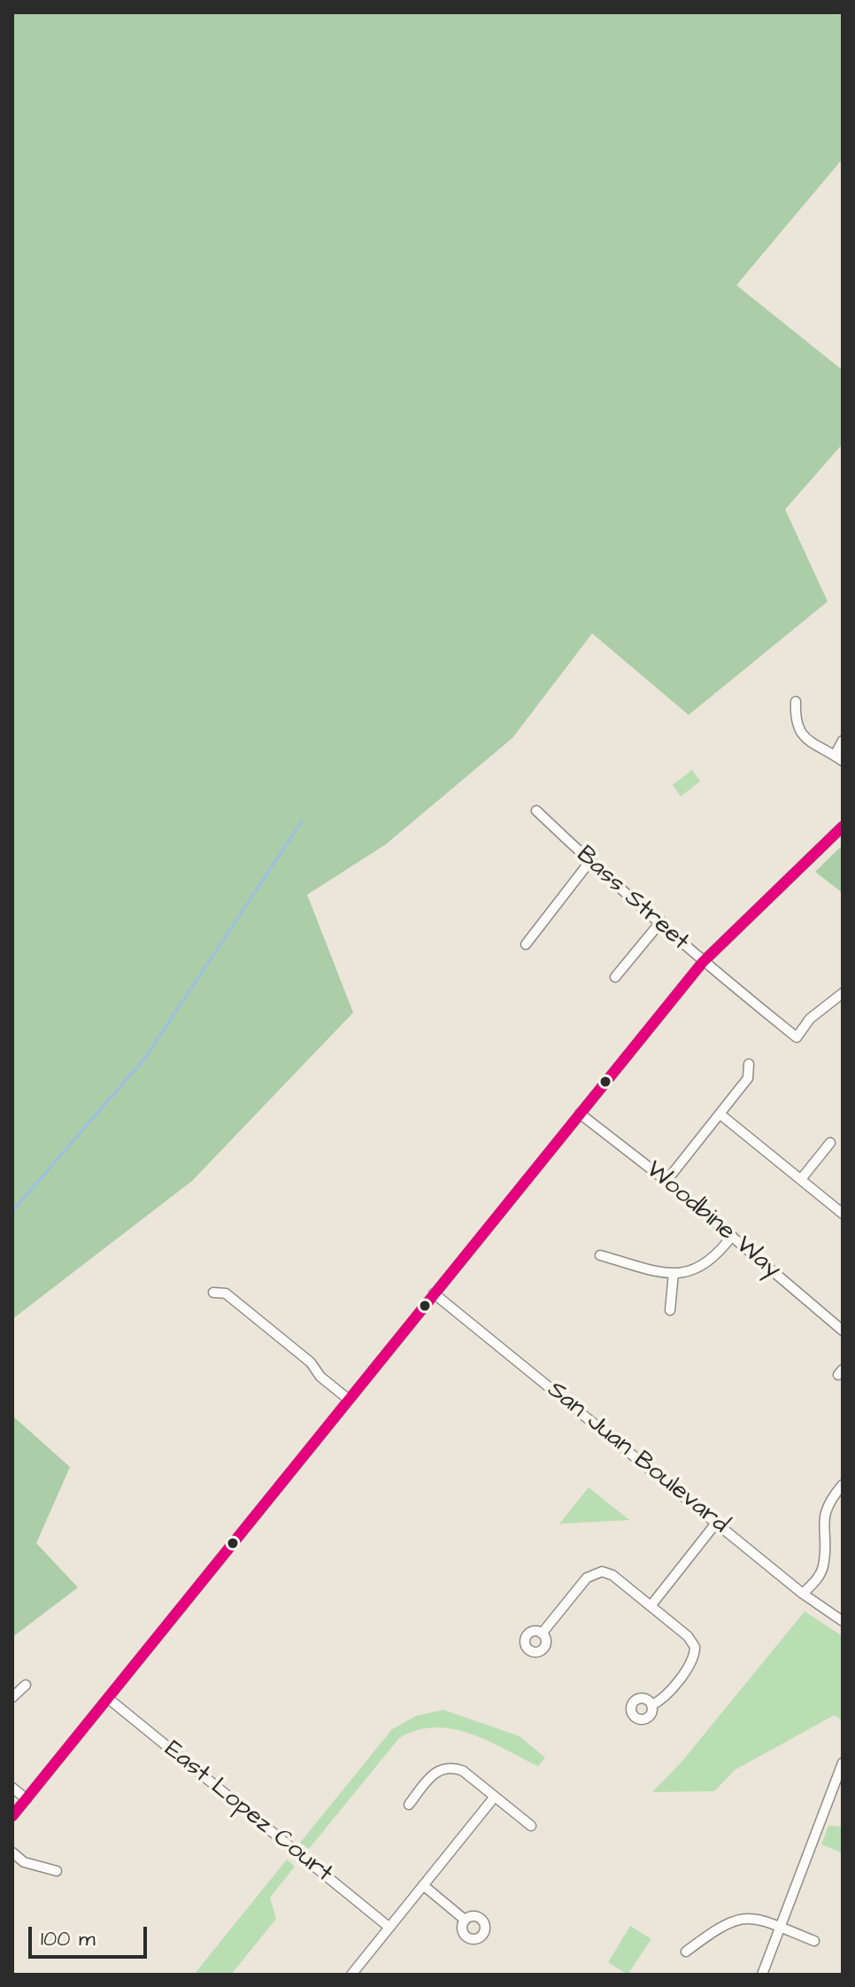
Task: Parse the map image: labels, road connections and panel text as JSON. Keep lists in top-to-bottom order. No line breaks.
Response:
{"streets":{"street":["Bass Street","Woodbine Way","San Juan Boulevard","East Lopez Court"]},"scale_bar":"100 m"}
